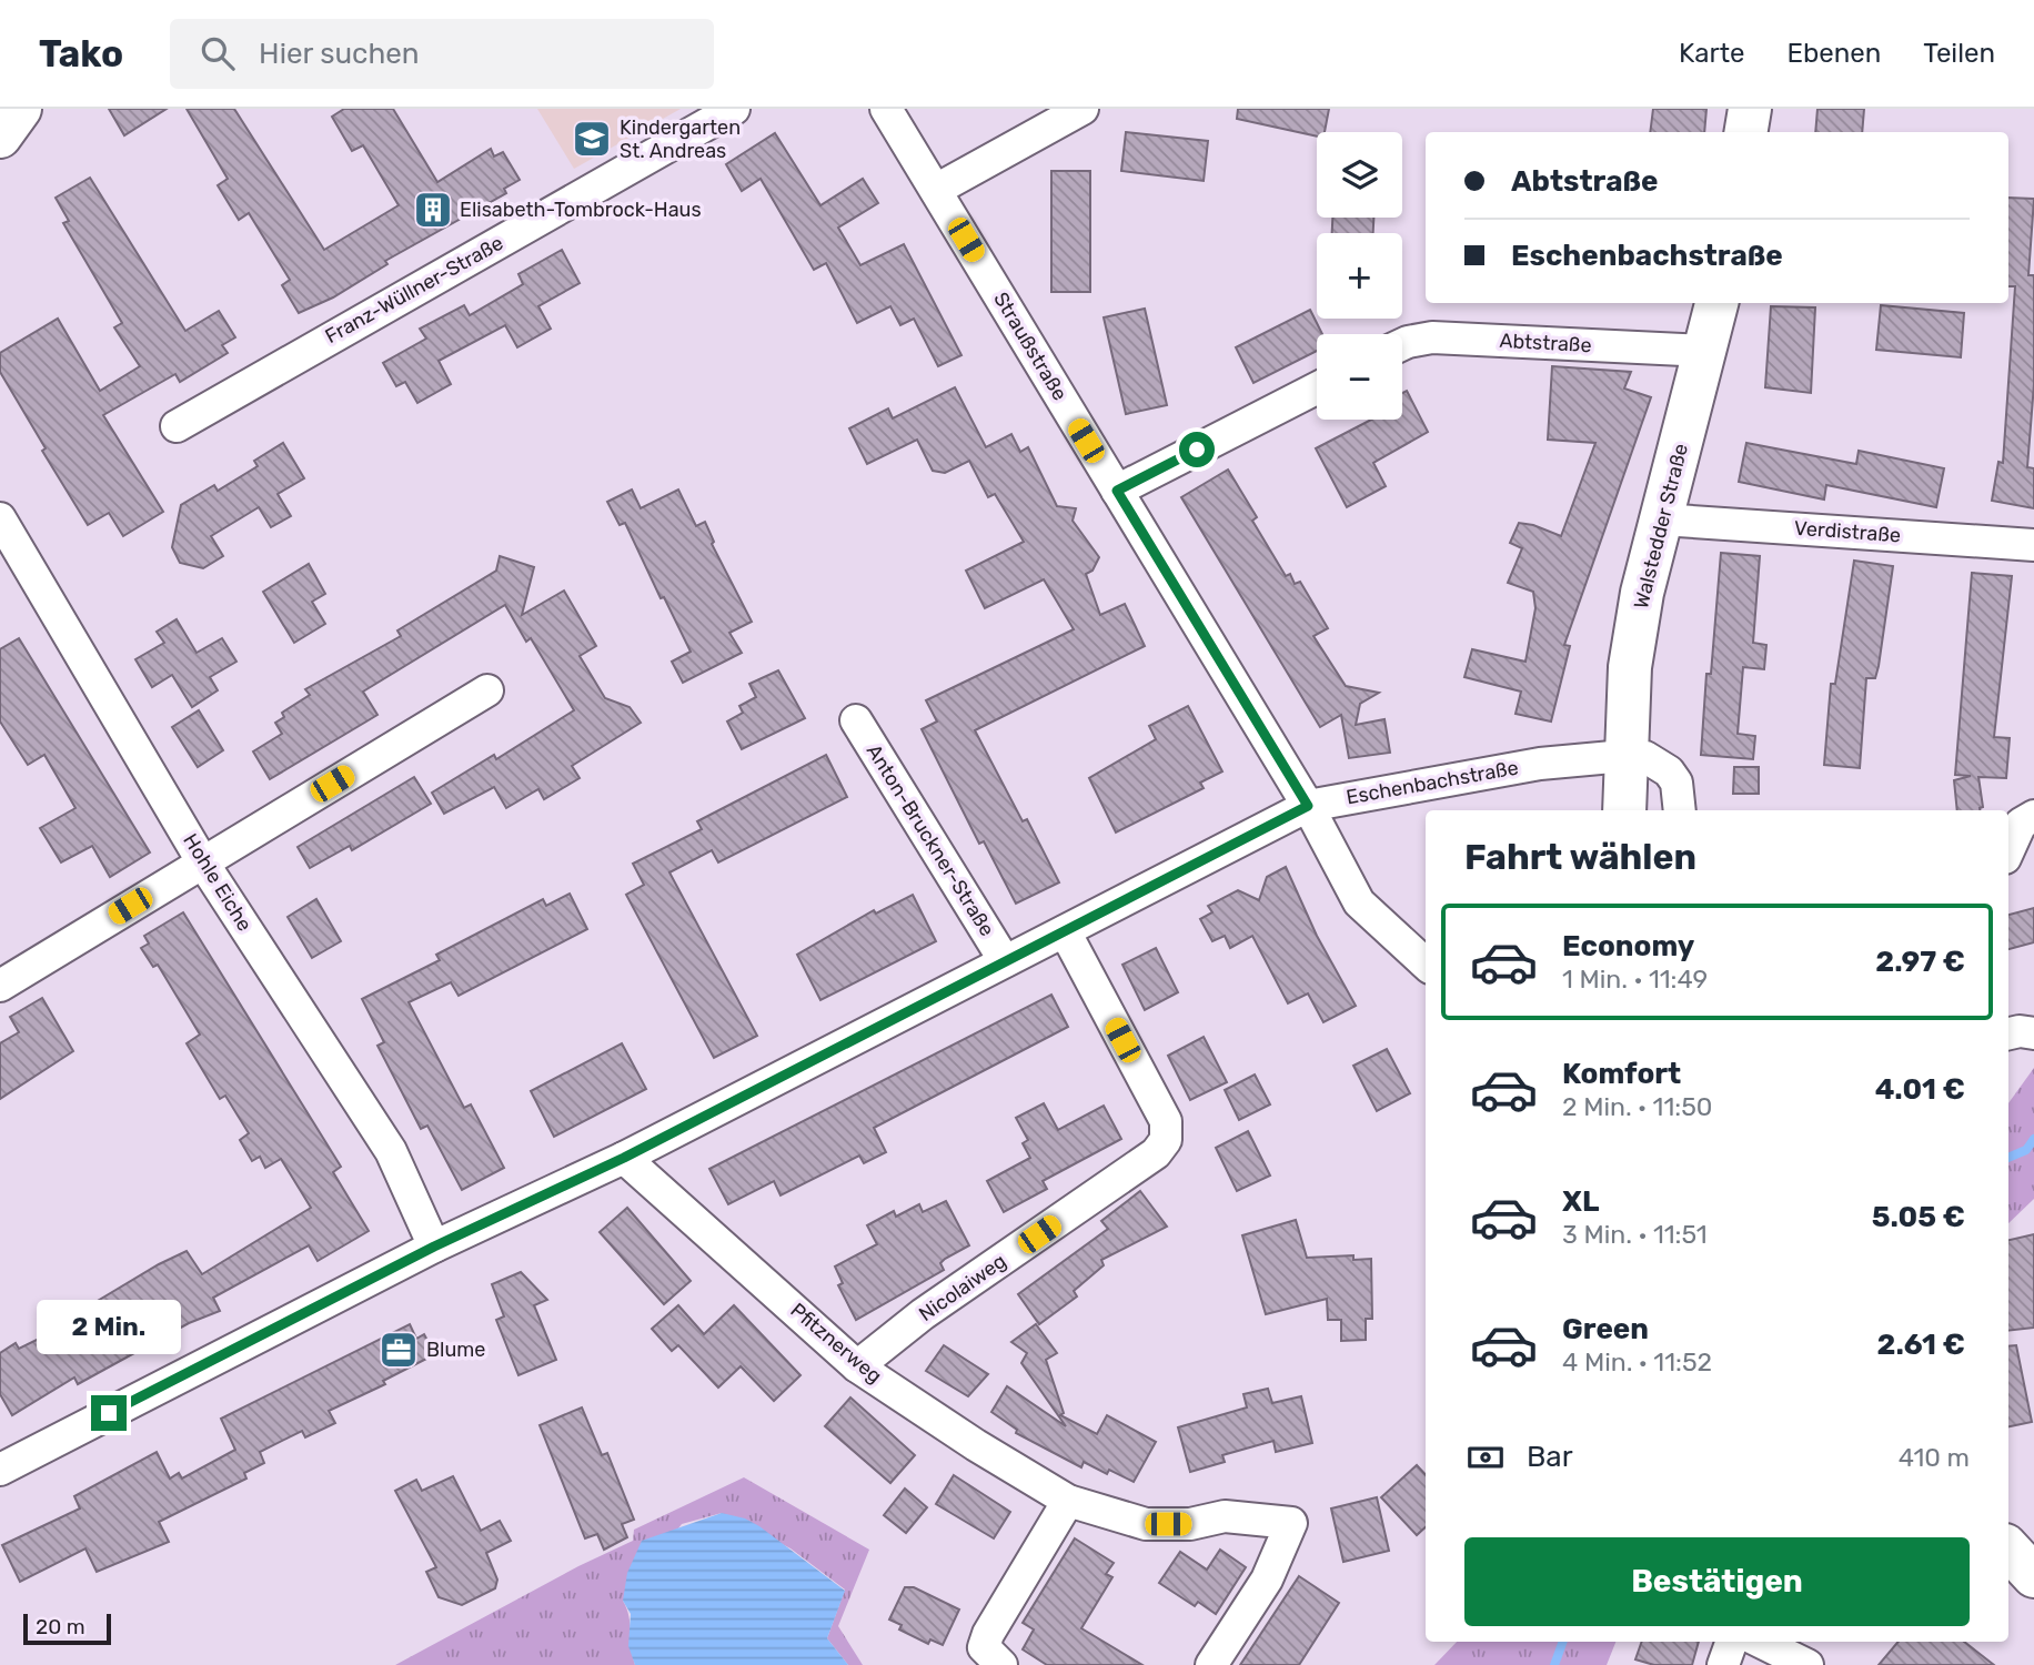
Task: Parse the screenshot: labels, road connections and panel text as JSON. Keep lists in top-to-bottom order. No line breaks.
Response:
{"streets":{"main road":["Walstedder Straße"],"street":["Franz-Wüllner-Straße","Abtstraße","Straußstraße","Verdistraße","Eschenbachstraße","Anton-Bruckner-Straße","Hohle Eiche","Nicolaiweg","Pfitznerweg"]},"crossings":[["Abtstraße","Walstedder Straße"],["Straußstraße","Eschenbachstraße"],["Walstedder Straße","Verdistraße"],["Walstedder Straße","Eschenbachstraße"],["Eschenbachstraße","Anton-Bruckner-Straße"],["Eschenbachstraße","Hohle Eiche"],["Eschenbachstraße","Nicolaiweg"],["Eschenbachstraße","Pfitznerweg"],["Nicolaiweg","Pfitznerweg"]],"places":{"school or university":["Kindergarten St. Andreas"],"building":["Elisabeth-Tombrock-Haus"],"office":["Blume"]},"scale_bar":"20 m","page":{"header":"Tako","search":"Hier suchen","nav":["Karte","Ebenen","Teilen"],"map_buttons":["+","−"],"banner":["Abtstraße","Eschenbachstraße"],"heading":"Fahrt wählen","list":[{"name":"Economy","note":"1 Min. · 11:49","value":"2.97 €"},{"name":"Komfort","note":"2 Min. · 11:50","value":"4.01 €"},{"name":"XL","note":"3 Min. · 11:51","value":"5.05 €"},{"name":"Green","note":"4 Min. · 11:52","value":"2.61 €"}],"bubble":"2 Min.","pay":["Bar","410 m"],"buttons":"Bestätigen","scale":"20 m"}}
